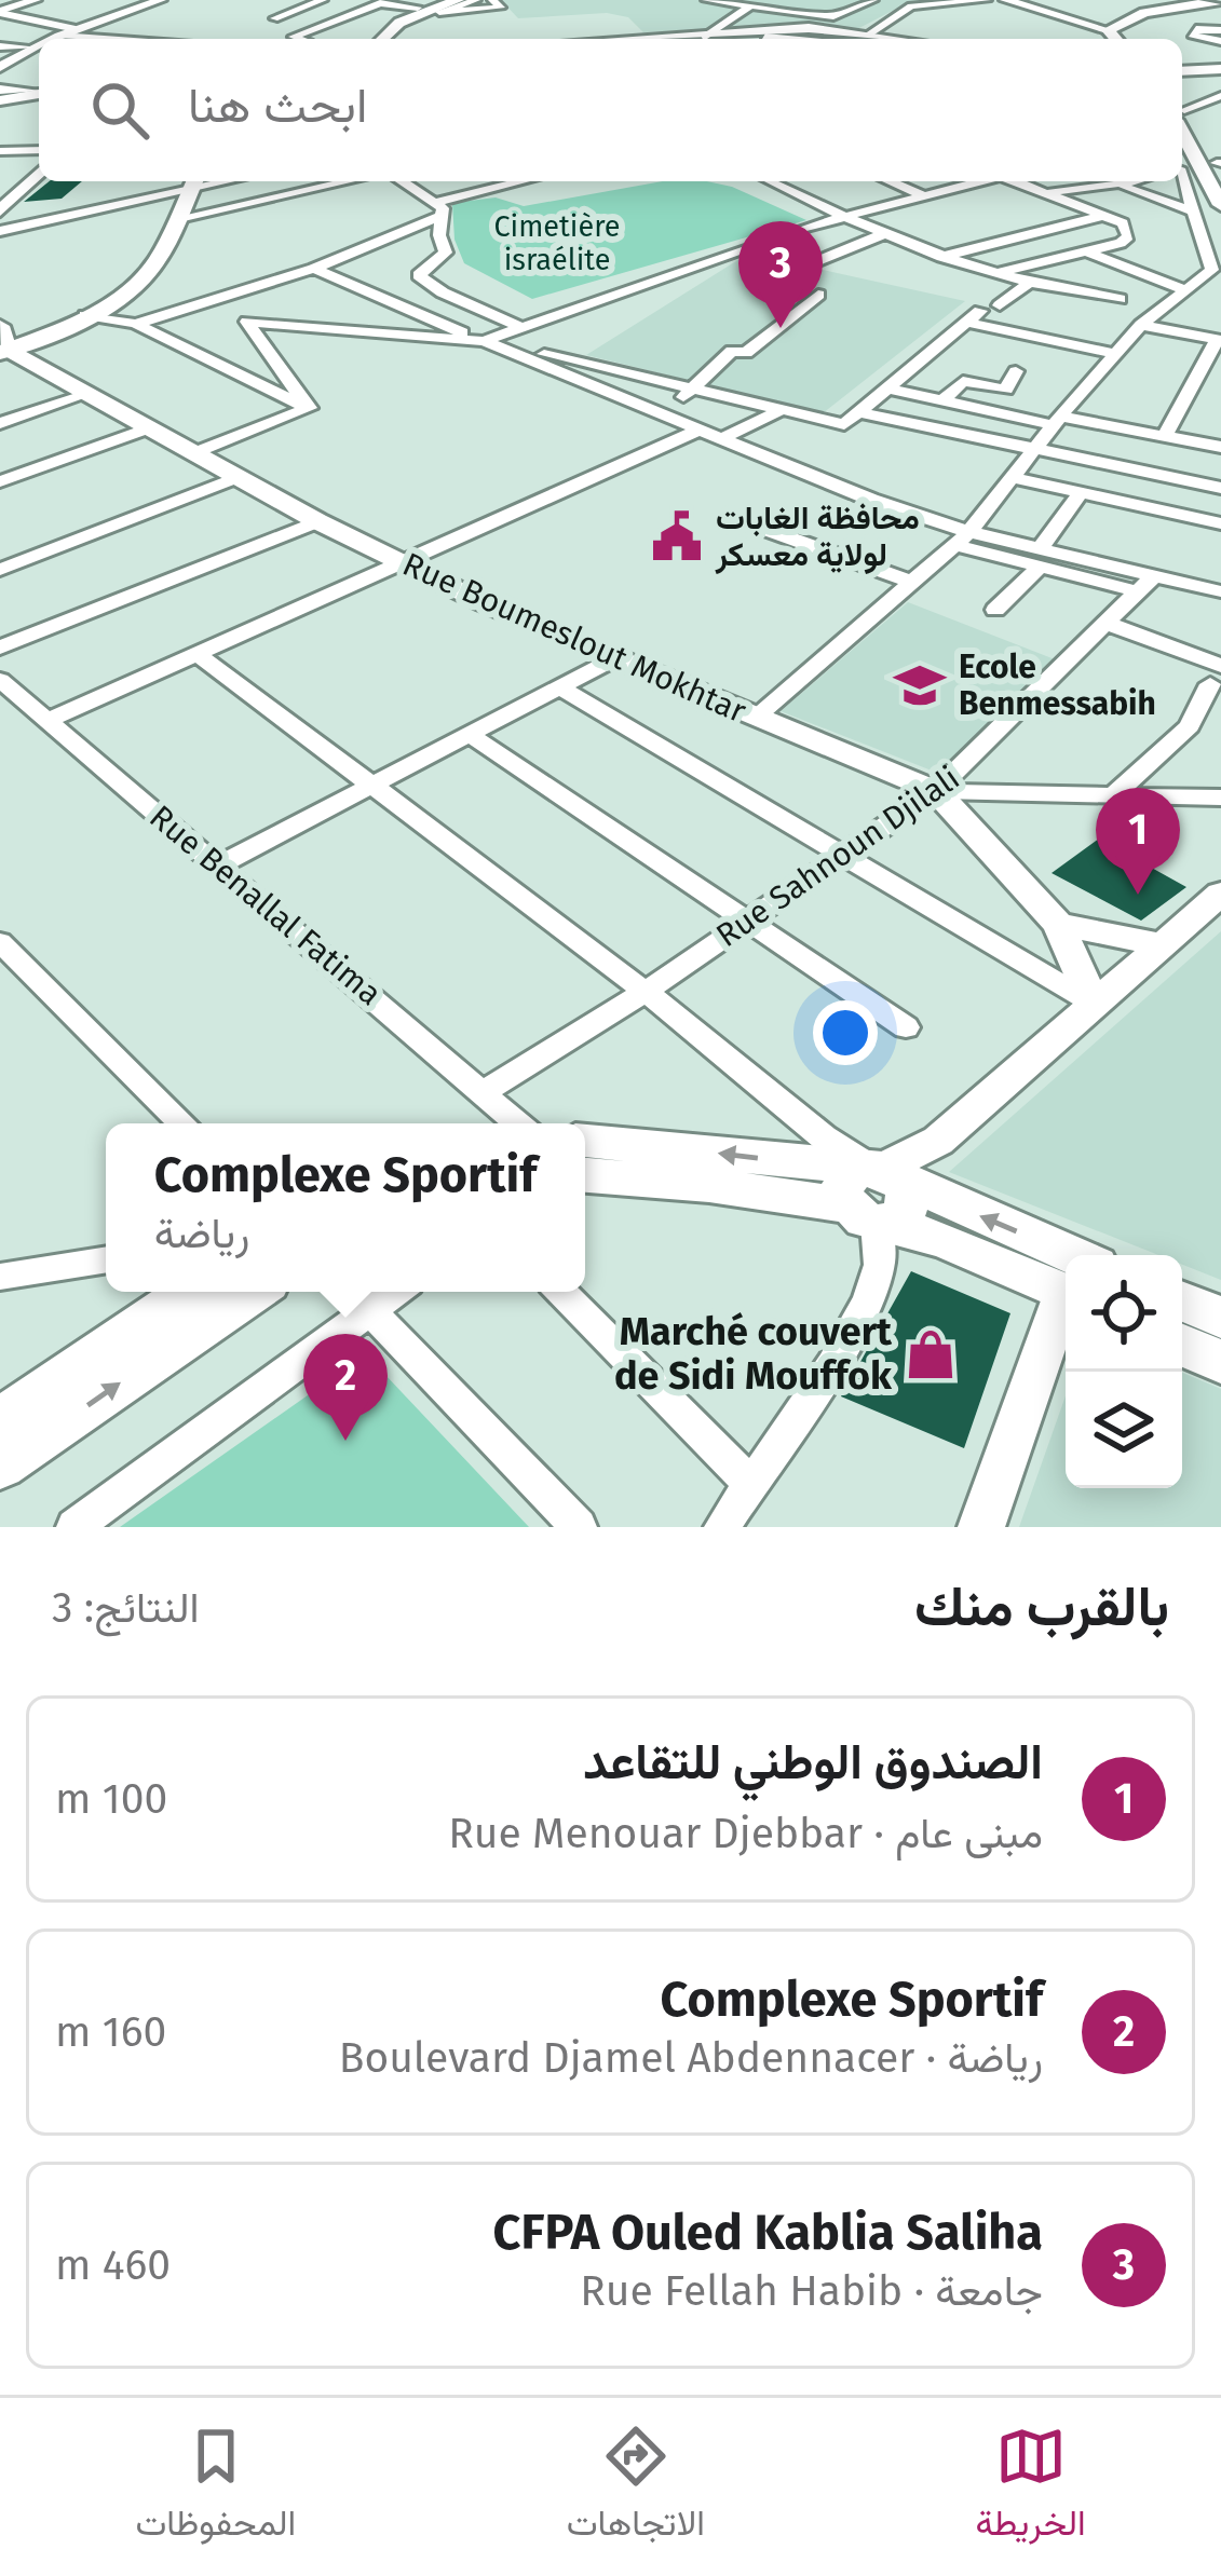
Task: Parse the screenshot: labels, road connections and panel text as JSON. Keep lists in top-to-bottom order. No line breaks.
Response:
{"streets":{"street":["Rue Boumeslout Mokhtar","Rue Sahnoun Djilali","Rue Benallal Fatima"]},"crossings":[["Rue Boumeslout Mokhtar","Rue Sahnoun Djilali"],["Rue Sahnoun Djilali","Rue Benallal Fatima"]],"parks":["Cimetière israélite"],"places":{"public building":["محافظة الغابات لولاية معسكر"],"school or university":["Ecole Benmessabih"],"shop":["Marché couvert de Sidi Mouffok"]},"page":{"search":"ابحث هنا","pins":["3","1","2"],"popup":["Complexe Sportif","رياضة"],"heading":["بالقرب منك","النتائج: 3"],"list":[{"mark":"1","name":"الصندوق الوطني للتقاعد","note":"مبنى عام · Rue Menouar Djebbar","value":"100 m"},{"mark":"2","name":"Complexe Sportif","note":"رياضة · Boulevard Djamel Abdennacer","value":"160 m"},{"mark":"3","name":"CFPA Ouled Kablia Saliha","note":"جامعة · Rue Fellah Habib","value":"460 m"}],"nav":["الخريطة","الاتجاهات","المحفوظات"]}}
